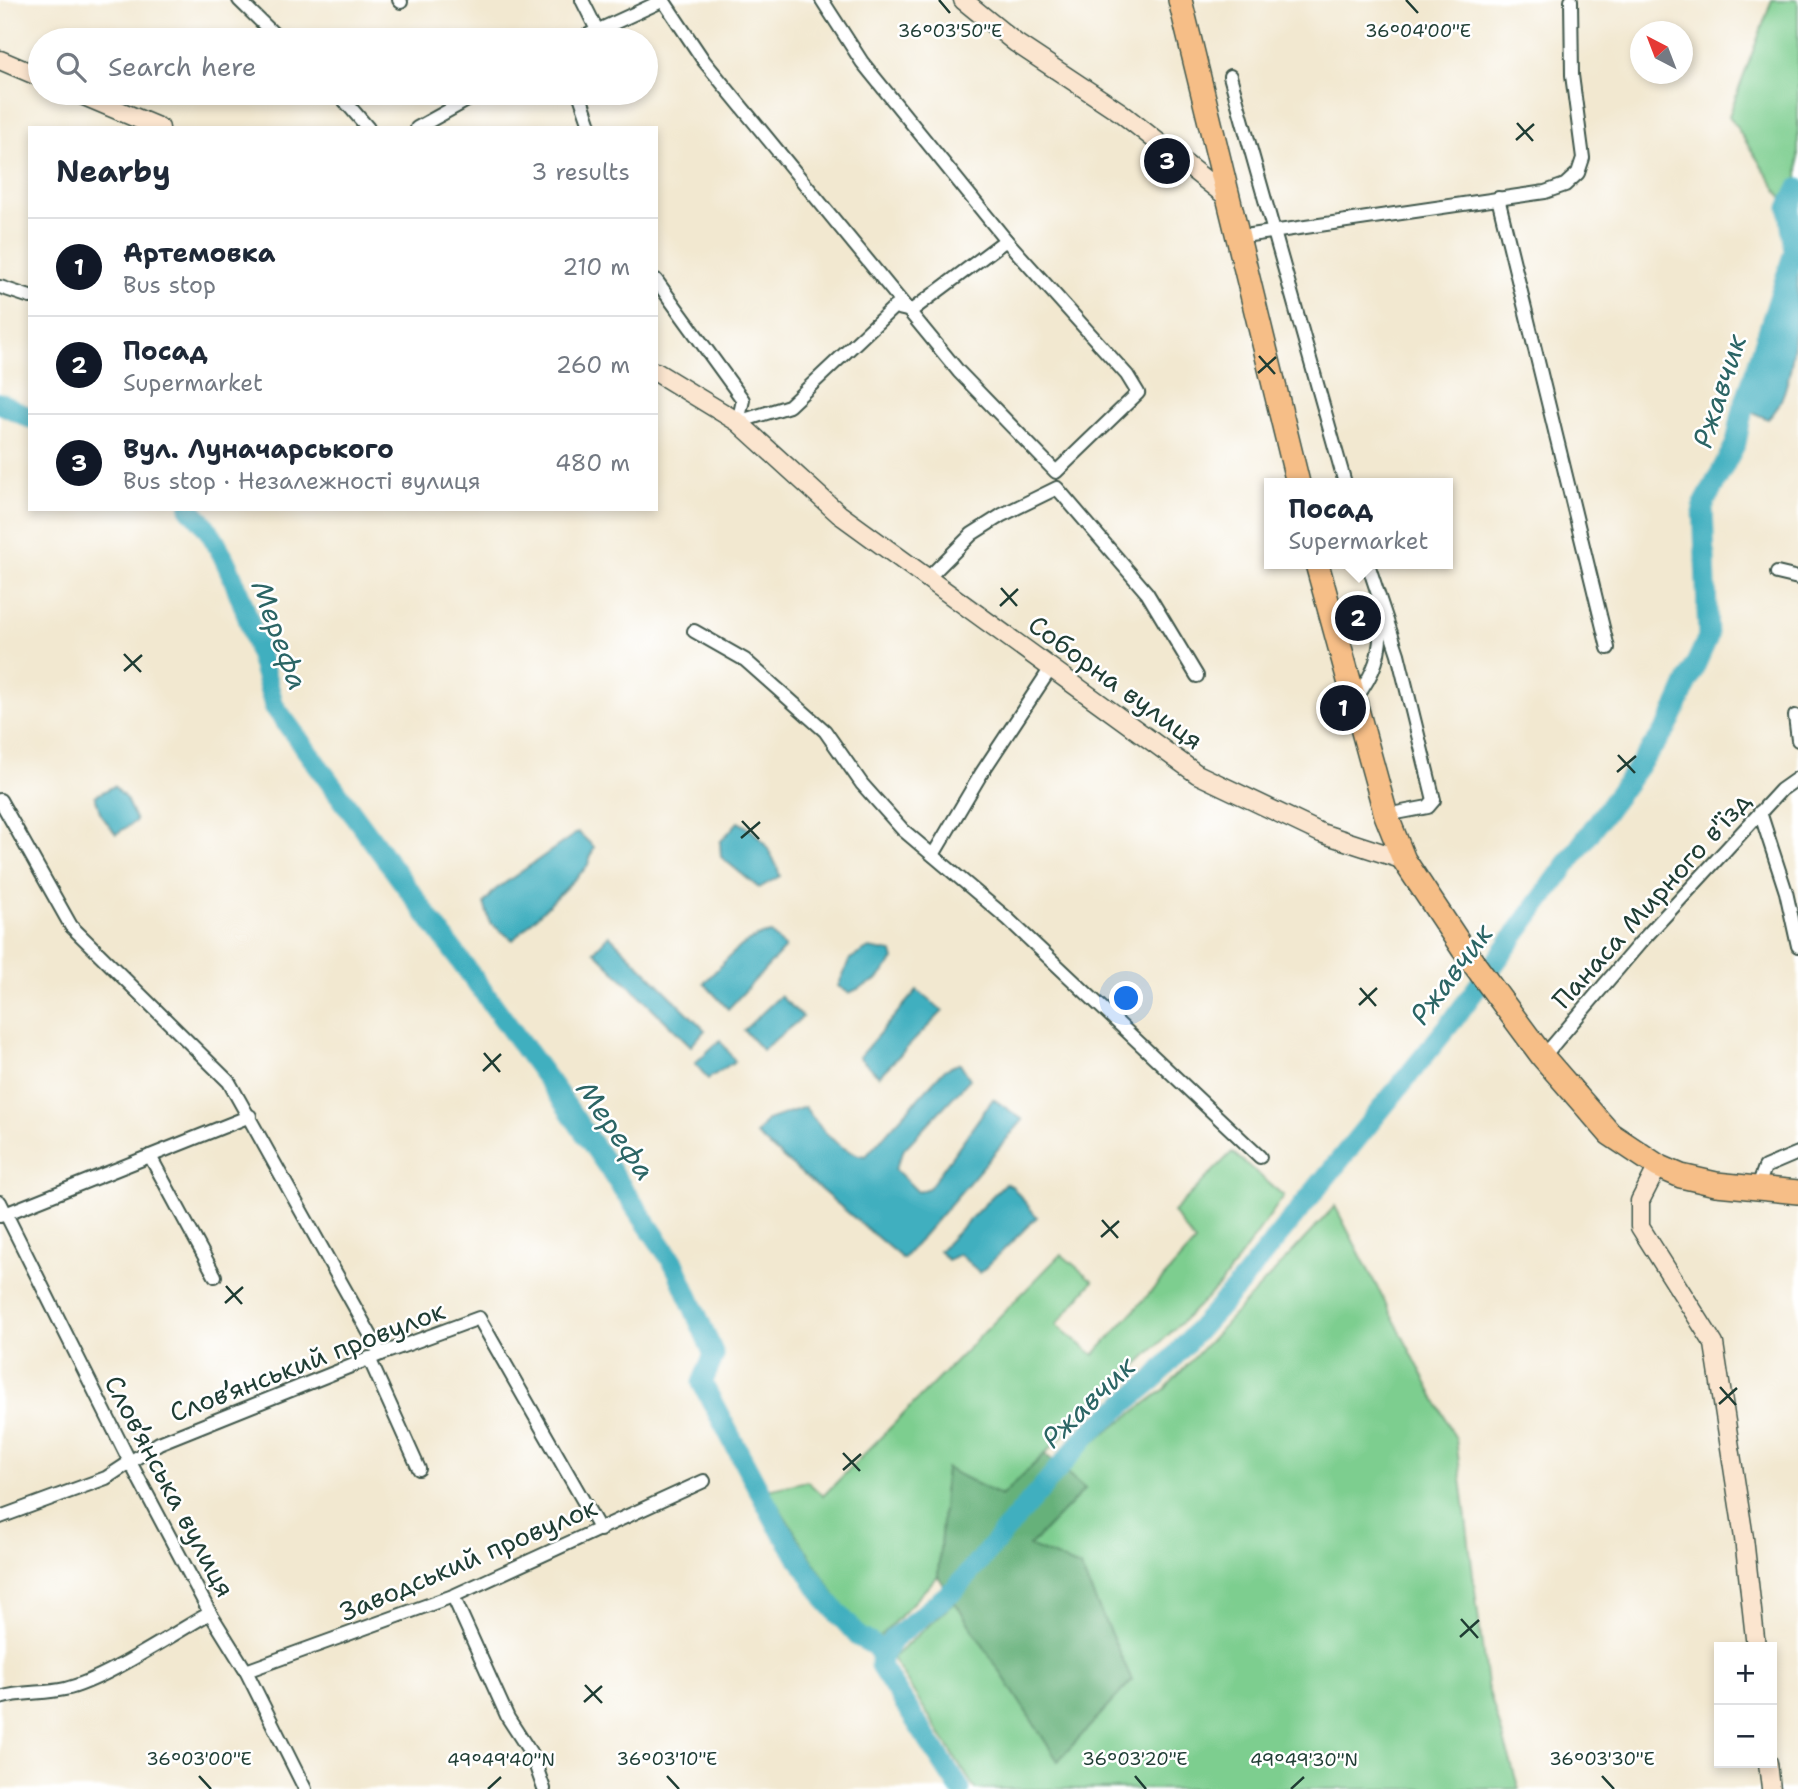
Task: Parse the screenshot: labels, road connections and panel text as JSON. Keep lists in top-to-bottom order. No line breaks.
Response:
{"streets":{"street":["Соборна вулиця","Панаса Мирного в'їзд","Слов’янський провулок","Слов’янська вулиця","Заводський провулок"]},"crossings":[["Слов’янський провулок","Слов’янська вулиця"],["Слов’янський провулок","Заводський провулок"],["Слов’янська вулиця","Заводський провулок"]],"water":["Ржавчик","Мерефа"],"north":"top left","page":{"search":"Search here","heading":["Nearby","3 results"],"pins":["3","2","1"],"list":[{"mark":"1","name":"Артемовка","note":"Bus stop","value":"210 m"},{"mark":"2","name":"Посад","note":"Supermarket","value":"260 m"},{"mark":"3","name":"Вул. Луначарського","note":"Bus stop · Незалежності вулиця","value":"480 m"}],"popup":["Посад","Supermarket"],"map_buttons":["+","−"]},"coordinates":["36°03'50\"E","36°04'00\"E","36°03'00\"E","36°03'10\"E","36°03'20\"E","36°03'30\"E","49°49'40\"N","49°49'30\"N"]}
